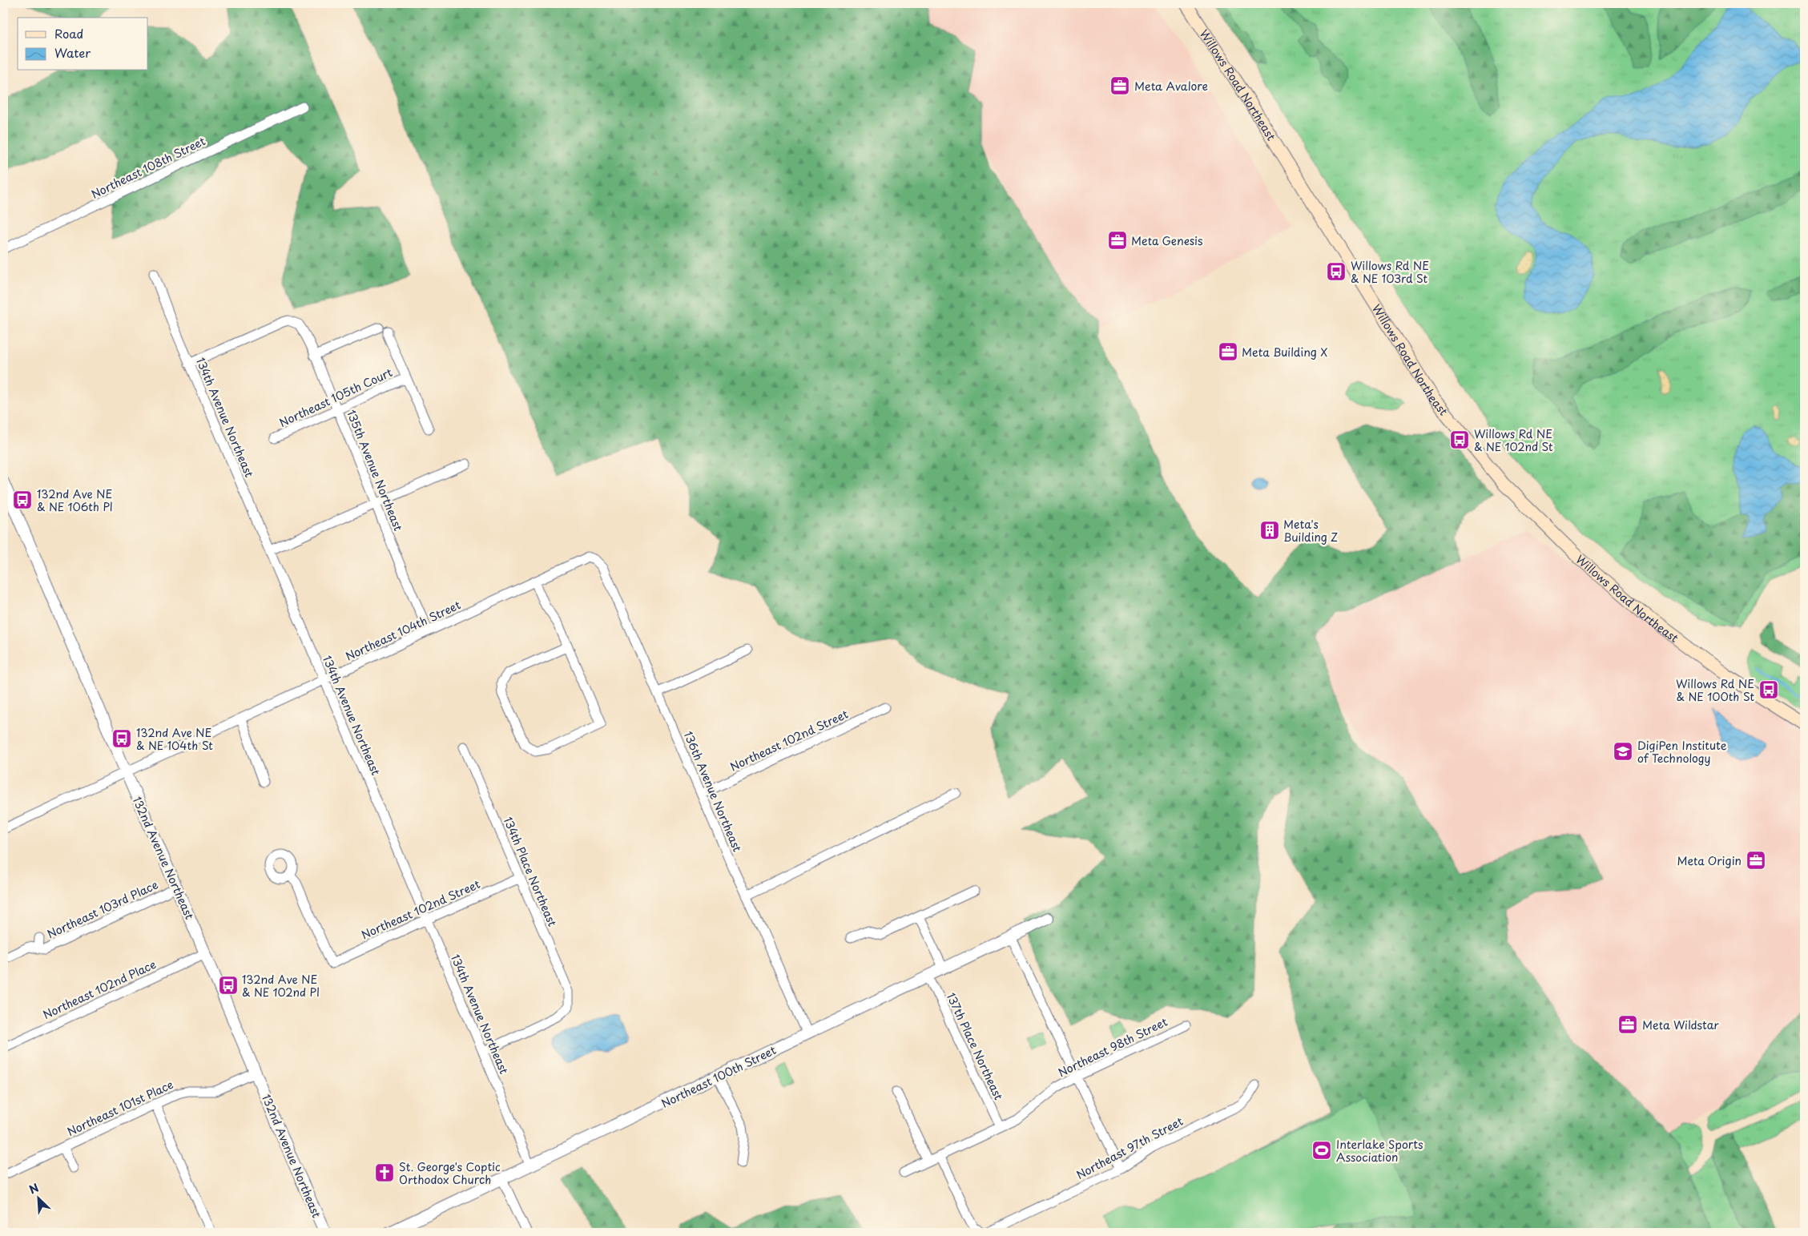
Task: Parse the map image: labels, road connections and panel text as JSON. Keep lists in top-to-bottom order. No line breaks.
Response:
{"streets":{"main road":["Willows Road Northeast"],"street":["Northeast 108th Street","Northeast 105th Court","134th Avenue Northeast","135th Avenue Northeast","Northeast 104th Street","Northeast 102nd Street","136th Avenue Northeast","132nd Avenue Northeast","134th Place Northeast","Northeast 103rd Place","Northeast 102nd Place","137th Place Northeast","Northeast 98th Street","Northeast 100th Street","Northeast 101st Place","Northeast 97th Street"]},"crossings":[["Northeast 105th Court","135th Avenue Northeast"],["134th Avenue Northeast","135th Avenue Northeast"],["134th Avenue Northeast","Northeast 104th Street"],["134th Avenue Northeast","Northeast 102nd Street"],["134th Avenue Northeast","134th Place Northeast"],["134th Avenue Northeast","Northeast 100th Street"],["135th Avenue Northeast","Northeast 104th Street"],["Northeast 104th Street","136th Avenue Northeast"],["Northeast 104th Street","132nd Avenue Northeast"],["Northeast 102nd Street","136th Avenue Northeast"],["Northeast 102nd Street","134th Place Northeast"],["136th Avenue Northeast","Northeast 100th Street"],["132nd Avenue Northeast","Northeast 103rd Place"],["132nd Avenue Northeast","Northeast 102nd Place"],["132nd Avenue Northeast","Northeast 101st Place"],["137th Place Northeast","Northeast 98th Street"],["137th Place Northeast","Northeast 100th Street"]],"places":{"office":["Meta Avalore","Meta Genesis","Meta Building X","Meta Origin","Meta Wildstar"],"bus stop":["Willows Rd NE & NE 103rd St","Willows Rd NE & NE 102nd St","132nd Ave NE & NE 106th Pl","Willows Rd NE & NE 100th St","132nd Ave NE & NE 104th St","132nd Ave NE & NE 102nd Pl"],"building":["Meta's Building Z"],"school or university":["DigiPen Institute of Technology"],"sports":["Interlake Sports Association"],"church":["St. George's Coptic Orthodox Church"]},"legend":["Road","Water"],"north":"top left"}
